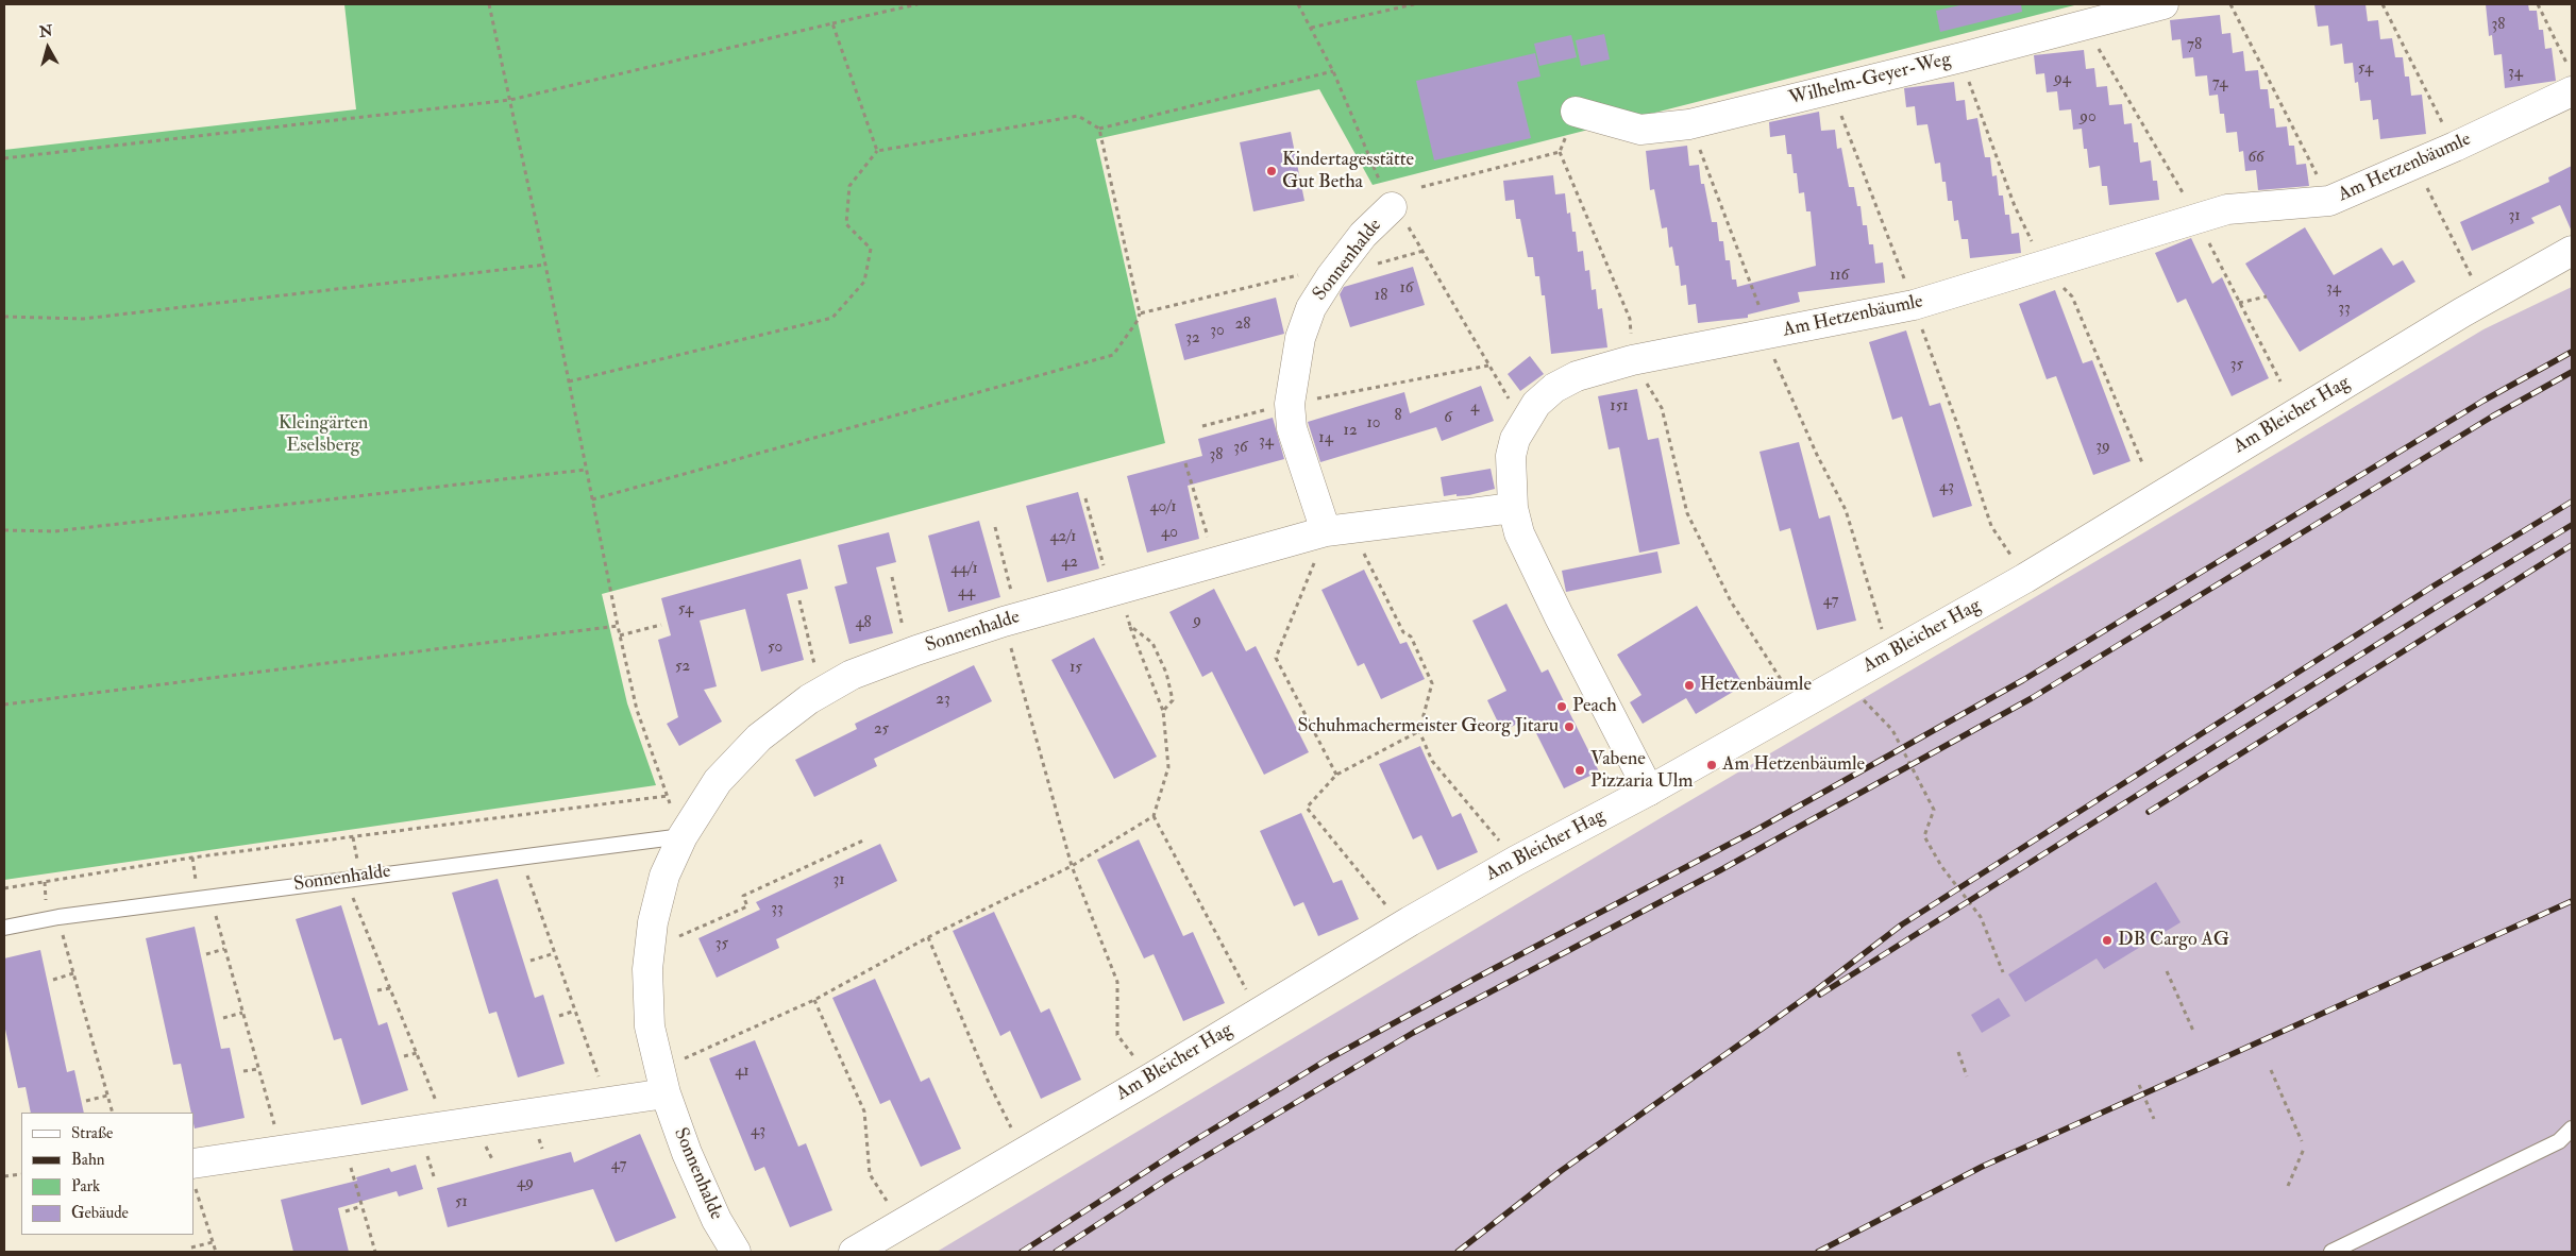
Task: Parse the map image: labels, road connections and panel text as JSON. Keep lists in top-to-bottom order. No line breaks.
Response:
{"streets":{"street":["Wilhelm-Geyer-Weg","Am Hetzenbäumle","Sonnenhalde","Am Bleicher Hag"]},"crossings":[["Am Hetzenbäumle","Sonnenhalde"],["Am Hetzenbäumle","Am Bleicher Hag"]],"parks":["Kleingärten Eselsberg"],"places":["Kindertagesstätte Gut Betha","Hetzenbäumle","Peach","Schuhmachermeister Georg Jitaru","Am Hetzenbäumle","Vabene Pizzaria Ulm","DB Cargo AG"],"house_numbers":["38","78","54","34","94","74","90","66","31","116","16","34","18","33","28","30","32","35","151","4","8","6","10","12","14","34","39","36","38","43","40/1","40","42/1","42","44/1","44","47","54","9","48","50","52","15","23","25","31","33","35","41","43","47","49","51"],"legend":["Straße","Bahn","Park","Gebäude"],"north":"top"}
